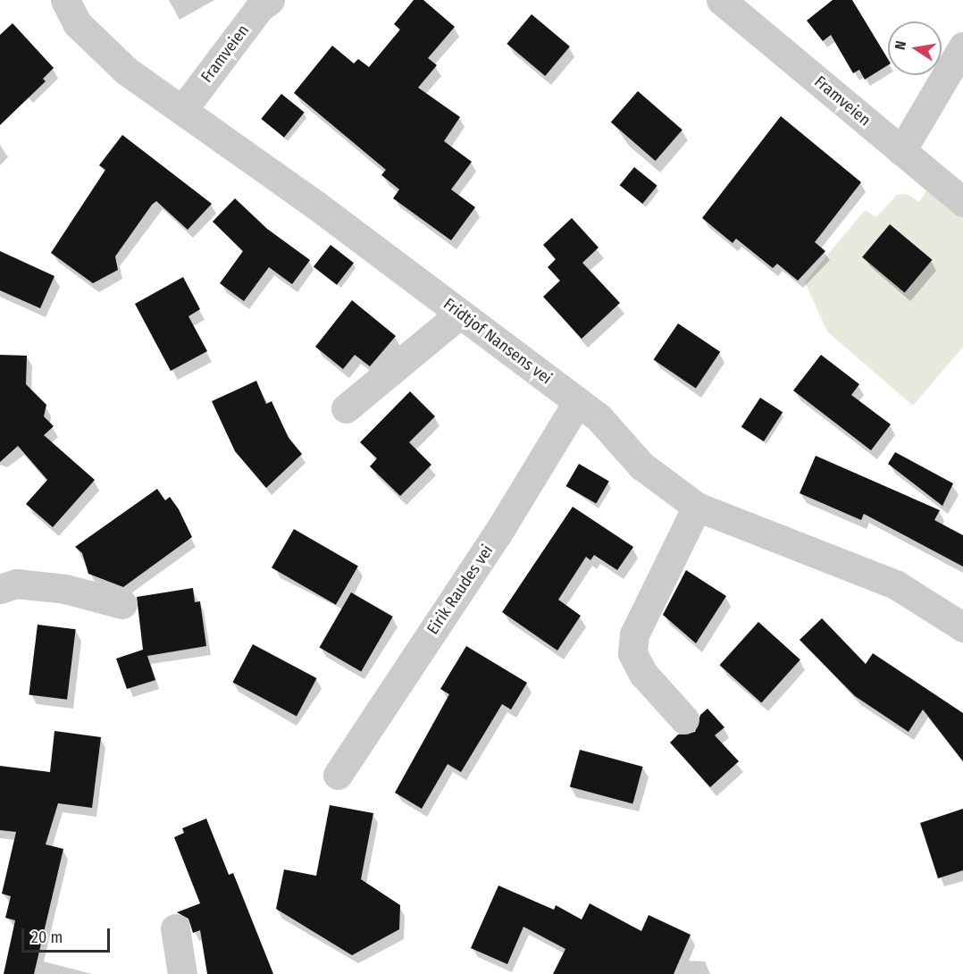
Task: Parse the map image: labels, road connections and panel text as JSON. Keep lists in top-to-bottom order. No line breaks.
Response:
{"streets":{"street":["Framveien","Fridtjof Nansens vei","Eirik Raudes vei"]},"crossings":[["Framveien","Fridtjof Nansens vei"],["Fridtjof Nansens vei","Eirik Raudes vei"]],"scale_bar":"20 m","north":"left"}
